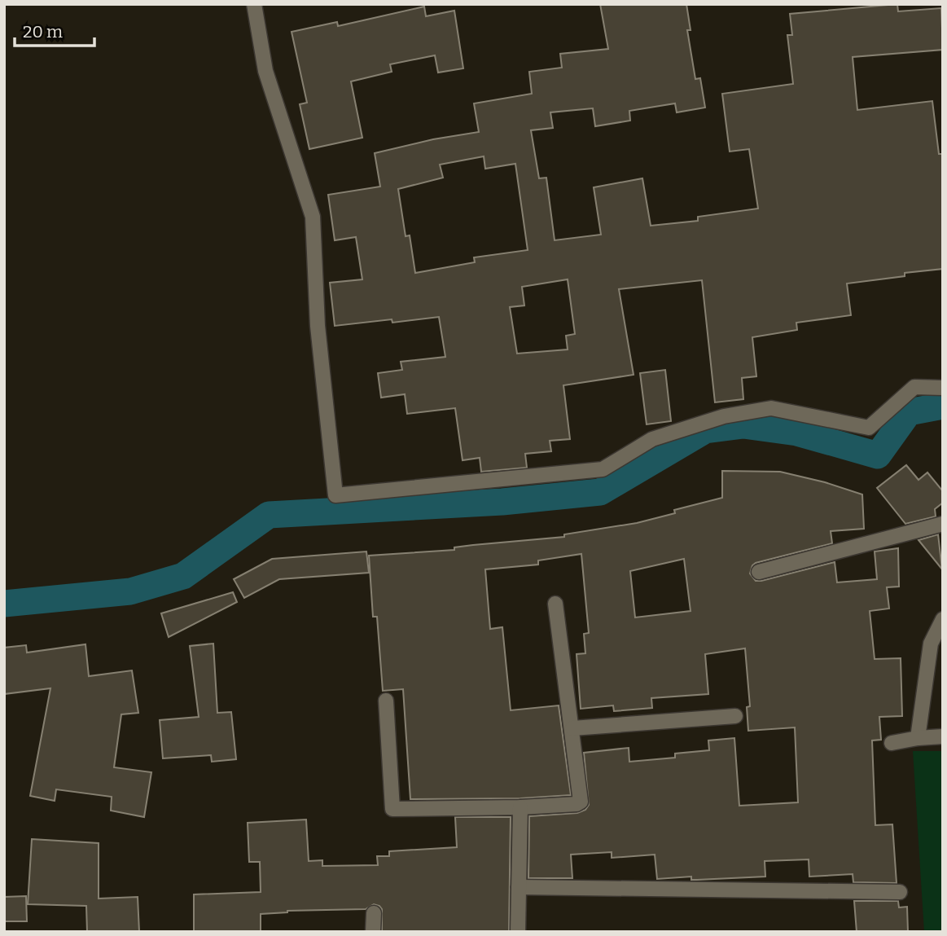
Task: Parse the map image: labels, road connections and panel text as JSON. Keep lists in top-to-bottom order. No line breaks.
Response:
{"scale_bar":"20 m"}
